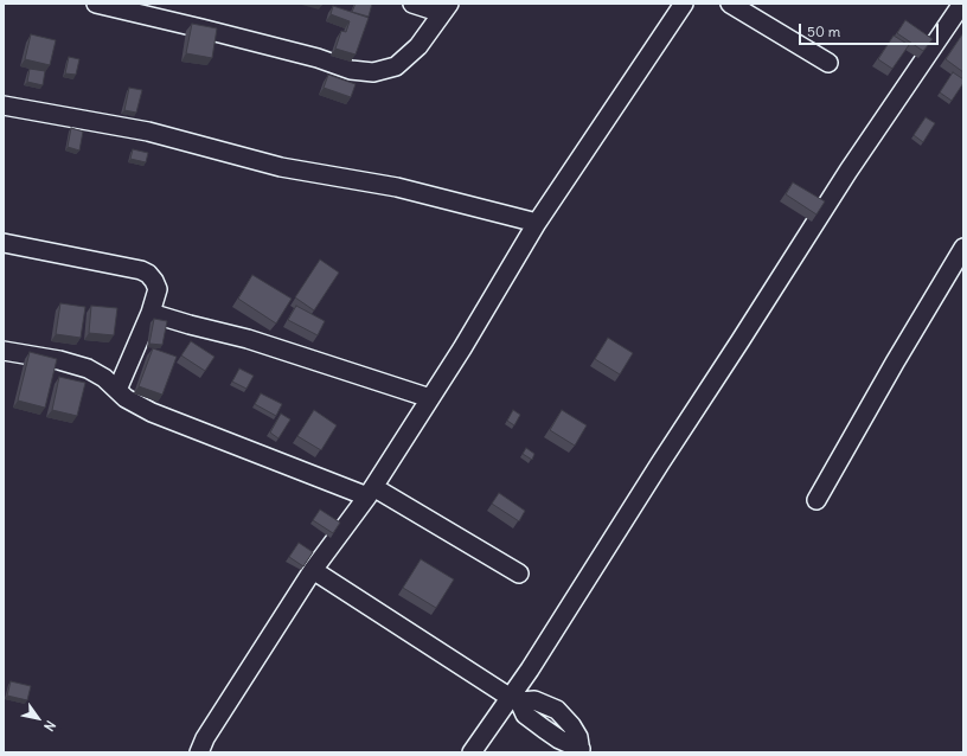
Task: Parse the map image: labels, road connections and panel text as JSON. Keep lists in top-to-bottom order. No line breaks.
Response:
{"scale_bar":"50 m","north":"bottom right"}
